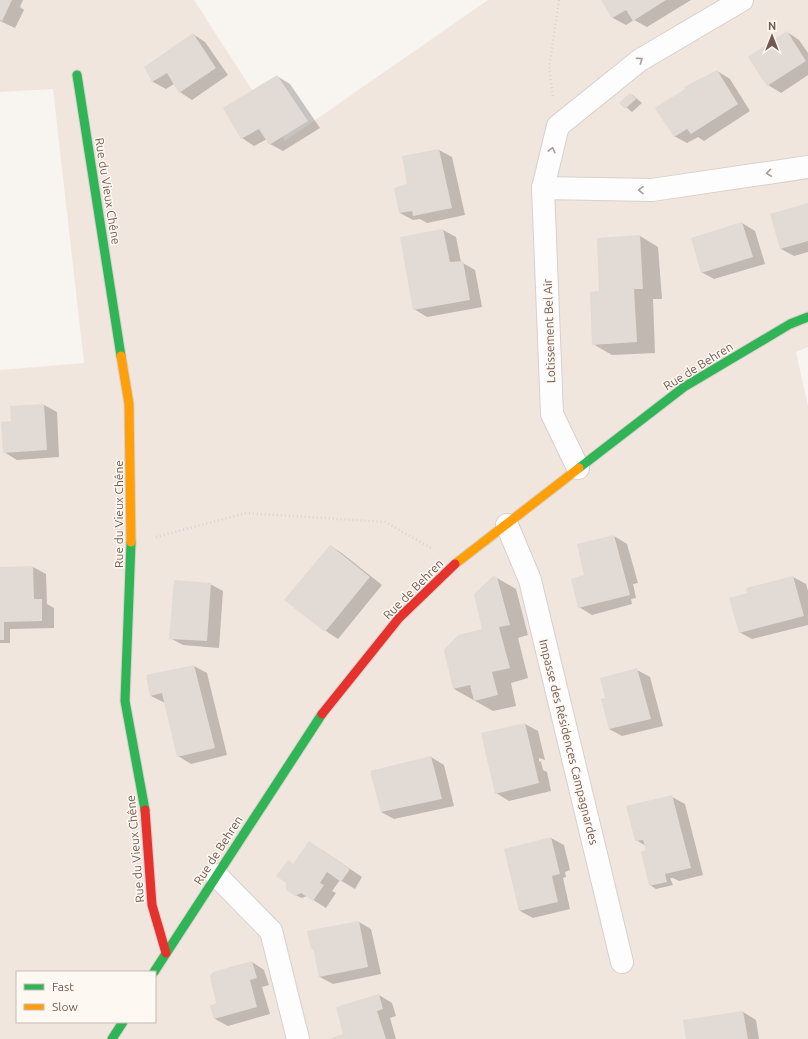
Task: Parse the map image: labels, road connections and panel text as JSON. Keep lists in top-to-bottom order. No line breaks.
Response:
{"streets":{"street":["Rue du Vieux Chêne","Lotissement Bel Air","Rue de Behren","Impasse des Résidences Campagnardes"]},"crossings":[["Rue du Vieux Chêne","Rue de Behren"],["Lotissement Bel Air","Rue de Behren"],["Rue de Behren","Impasse des Résidences Campagnardes"]],"legend":["Fast","Slow"],"north":"top"}
